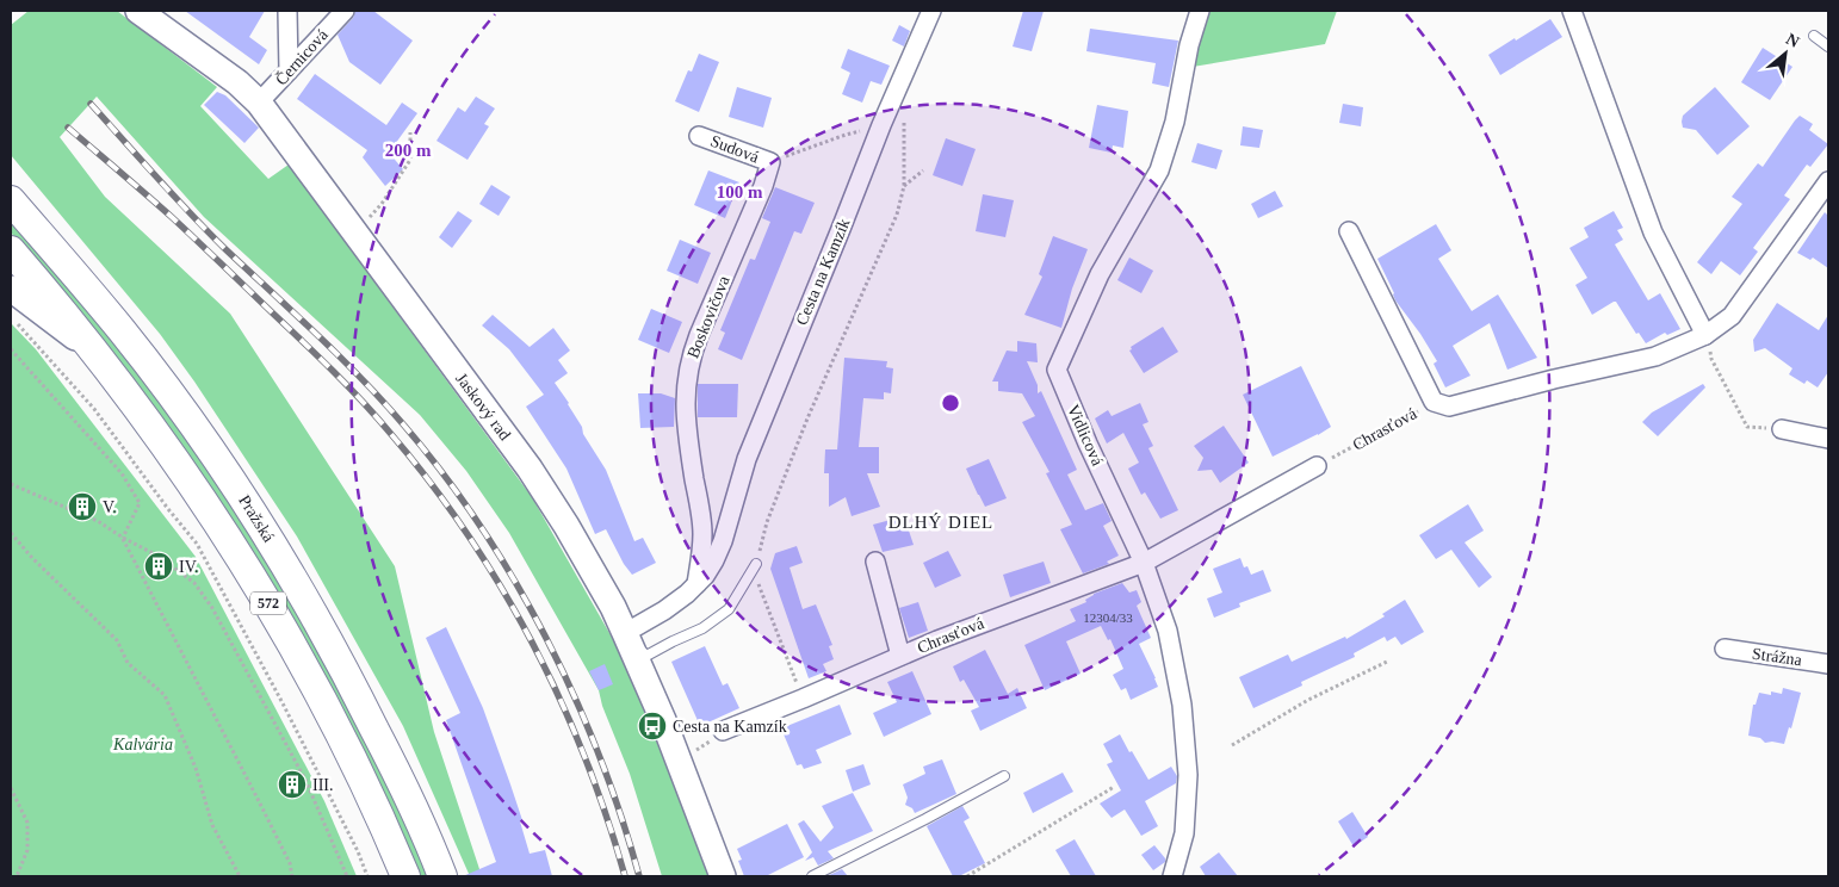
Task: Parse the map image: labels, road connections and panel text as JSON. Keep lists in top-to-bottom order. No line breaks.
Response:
{"streets":{"main road":["Pražská","572"],"street":["Černicová","Sudová","Cesta na Kamzík","Boskovičova","Jaskový rad","Chrasťová","Vidlicová","Strážna"]},"crossings":[["Černicová","Jaskový rad"],["Sudová","Boskovičova"],["Cesta na Kamzík","Boskovičova"],["Cesta na Kamzík","Jaskový rad"],["Chrasťová","Vidlicová"]],"districts":["DLHÝ DIEL"],"parks":["Kalvária"],"places":{"building":["V.","IV.","III."],"bus stop":["Cesta na Kamzík"]},"house_numbers":["12304/33"],"north":"top right","rings":["200 m","100 m"]}
